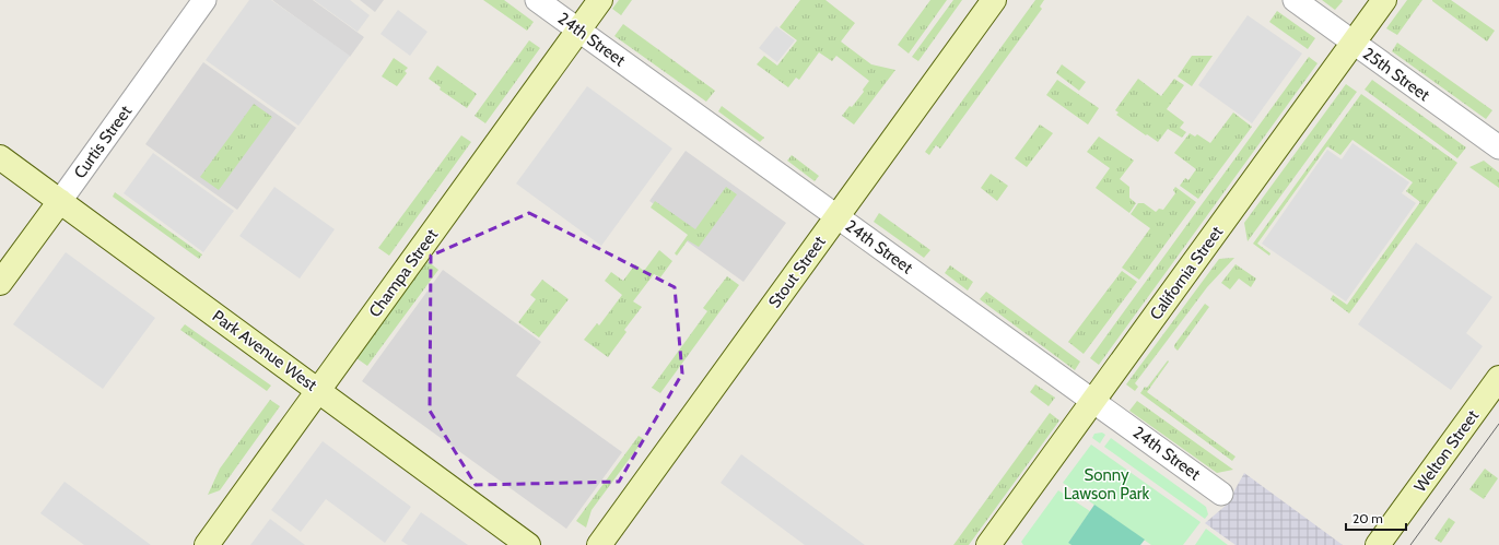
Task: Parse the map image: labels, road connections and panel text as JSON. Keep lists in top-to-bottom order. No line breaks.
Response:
{"streets":{"main road":["Curtis Street","Stout Street","Champa Street","California Street","Park Avenue West","Welton Street"],"street":["24th Street","25th Street"]},"crossings":[["24th Street","Stout Street"],["24th Street","Champa Street"],["24th Street","California Street"],["25th Street","California Street"],["Curtis Street","Park Avenue West"],["Champa Street","Park Avenue West"]],"parks":["Sonny Lawson Park"],"scale_bar":"20 m"}
